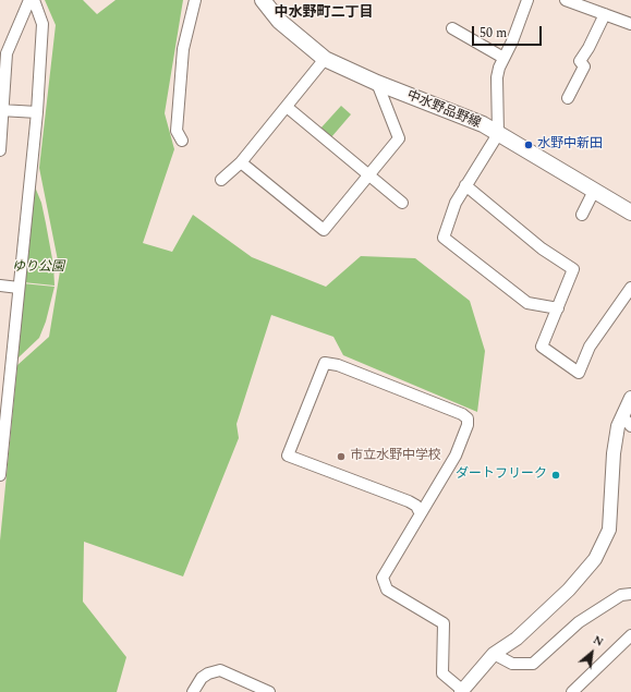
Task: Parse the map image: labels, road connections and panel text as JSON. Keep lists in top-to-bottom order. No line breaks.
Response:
{"streets":{"main road":["中水野品野線"]},"districts":["中水野町二丁目"],"parks":["ゆり公園"],"places":["水野中新田","市立水野中学校","ダートフリーク"],"scale_bar":"50 m","north":"top right"}
